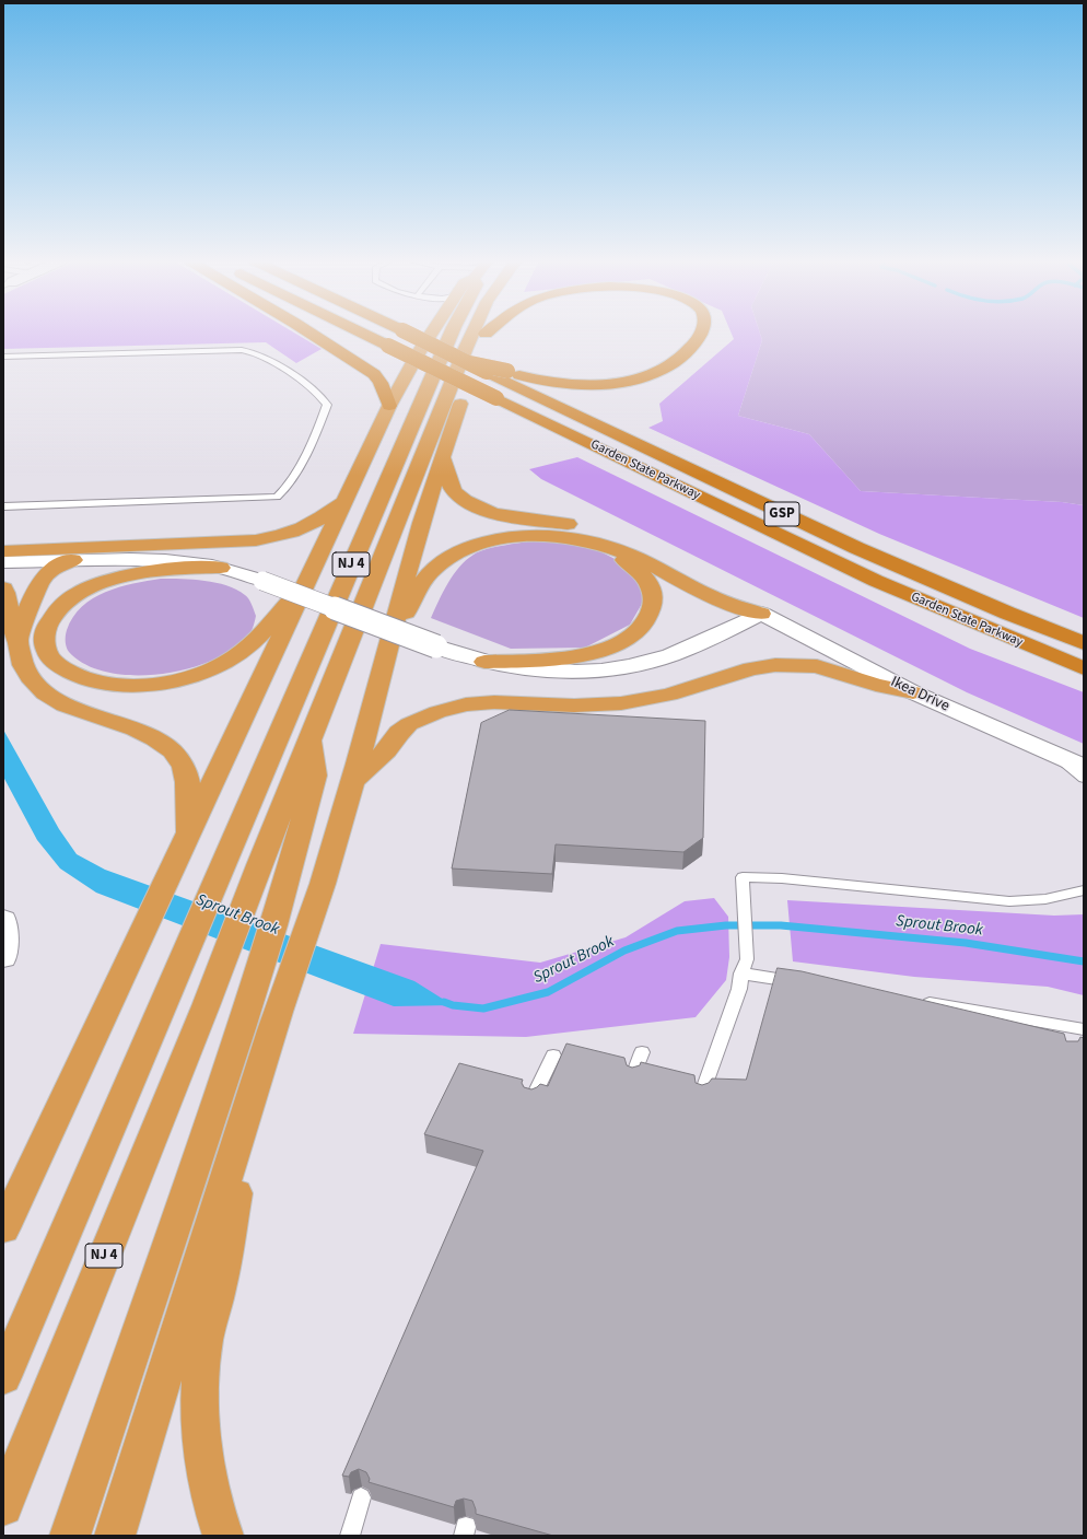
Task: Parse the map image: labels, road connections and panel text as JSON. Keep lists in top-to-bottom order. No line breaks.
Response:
{"streets":{"highway":["Garden State Parkway","GSP","NJ 4"],"street":["Ikea Drive"]},"water":["Sprout Brook"]}
